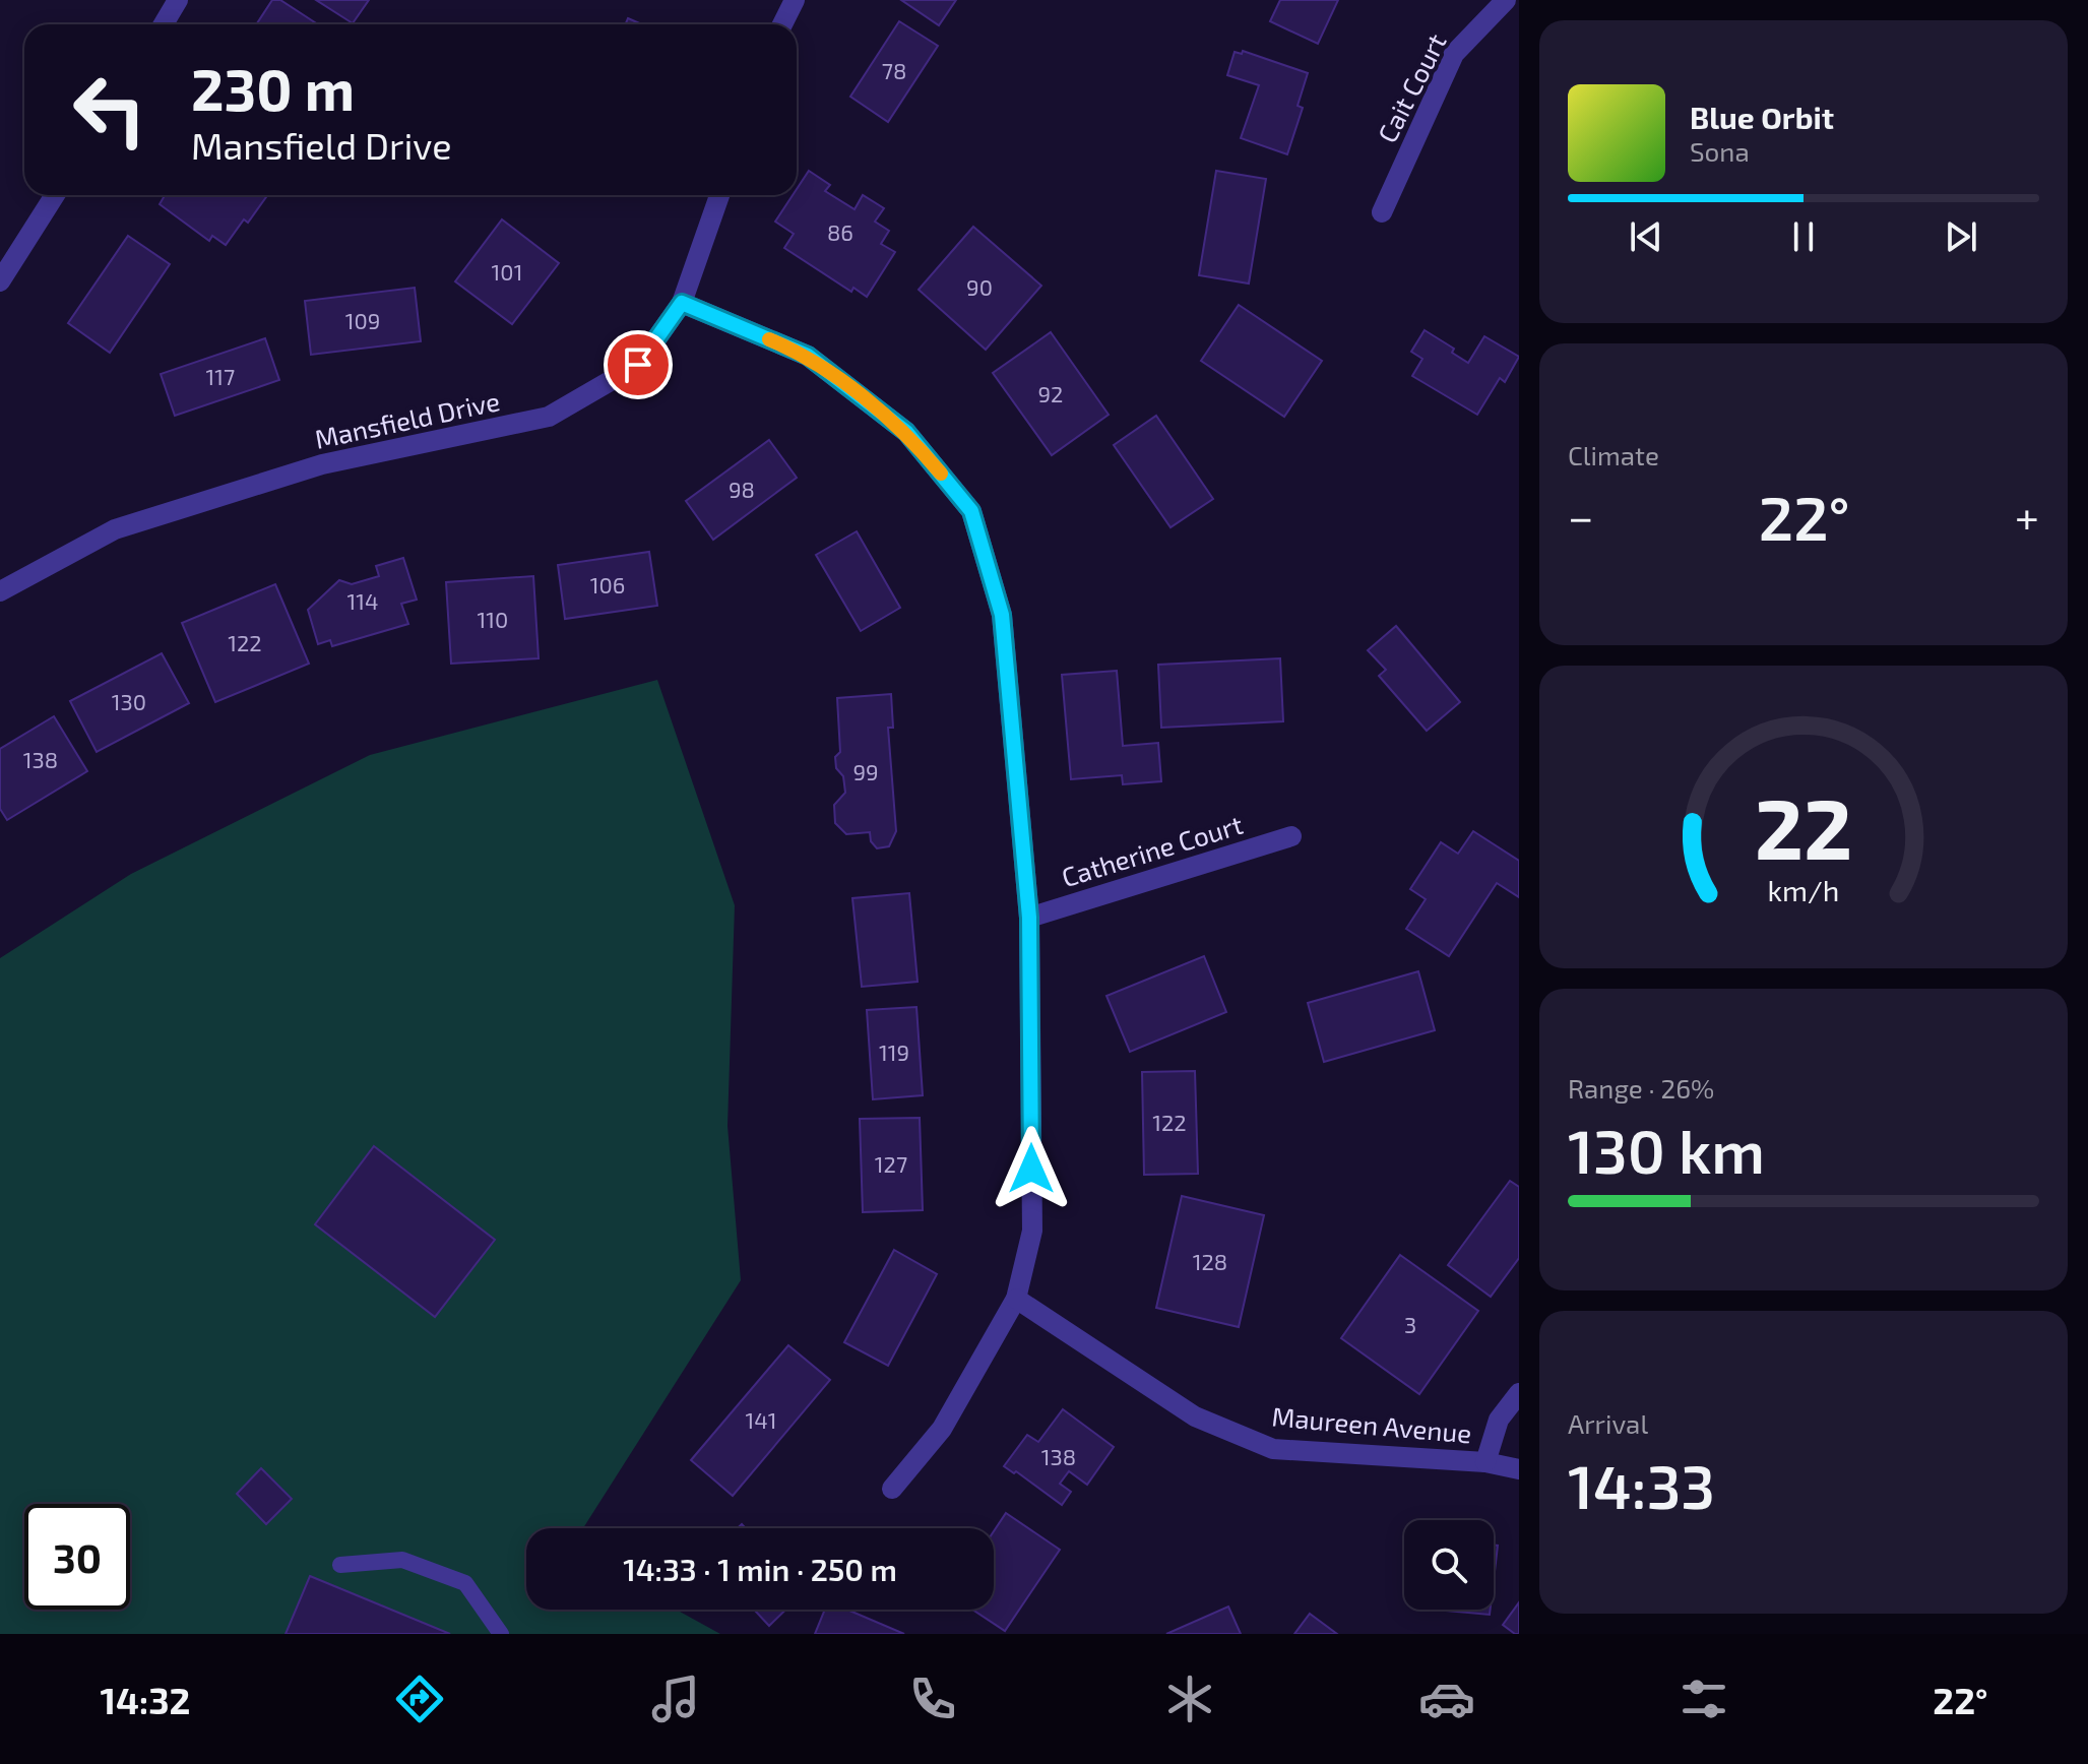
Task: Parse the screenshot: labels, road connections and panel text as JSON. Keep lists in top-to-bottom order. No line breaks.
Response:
{"streets":{"street":["Cait Court","Mansfield Drive","Catherine Court","Maureen Avenue"]},"house_numbers":["78","86","101","90","109","117","92","98","106","114","110","122","130","138","99","119","122","127","128","3","141","138"],"page":{"turn":["230 m","Mansfield Drive"],"song":["Blue Orbit","Sona"],"tile":["Climate",["Range · 26%","130 km"],["Arrival","14:33"]],"heat":["−","22°","+"],"limit":"30","trip":"14:33 · 1 min · 250 m","tabs":["14:32","22°"],"gauge":["22","km/h"]}}
